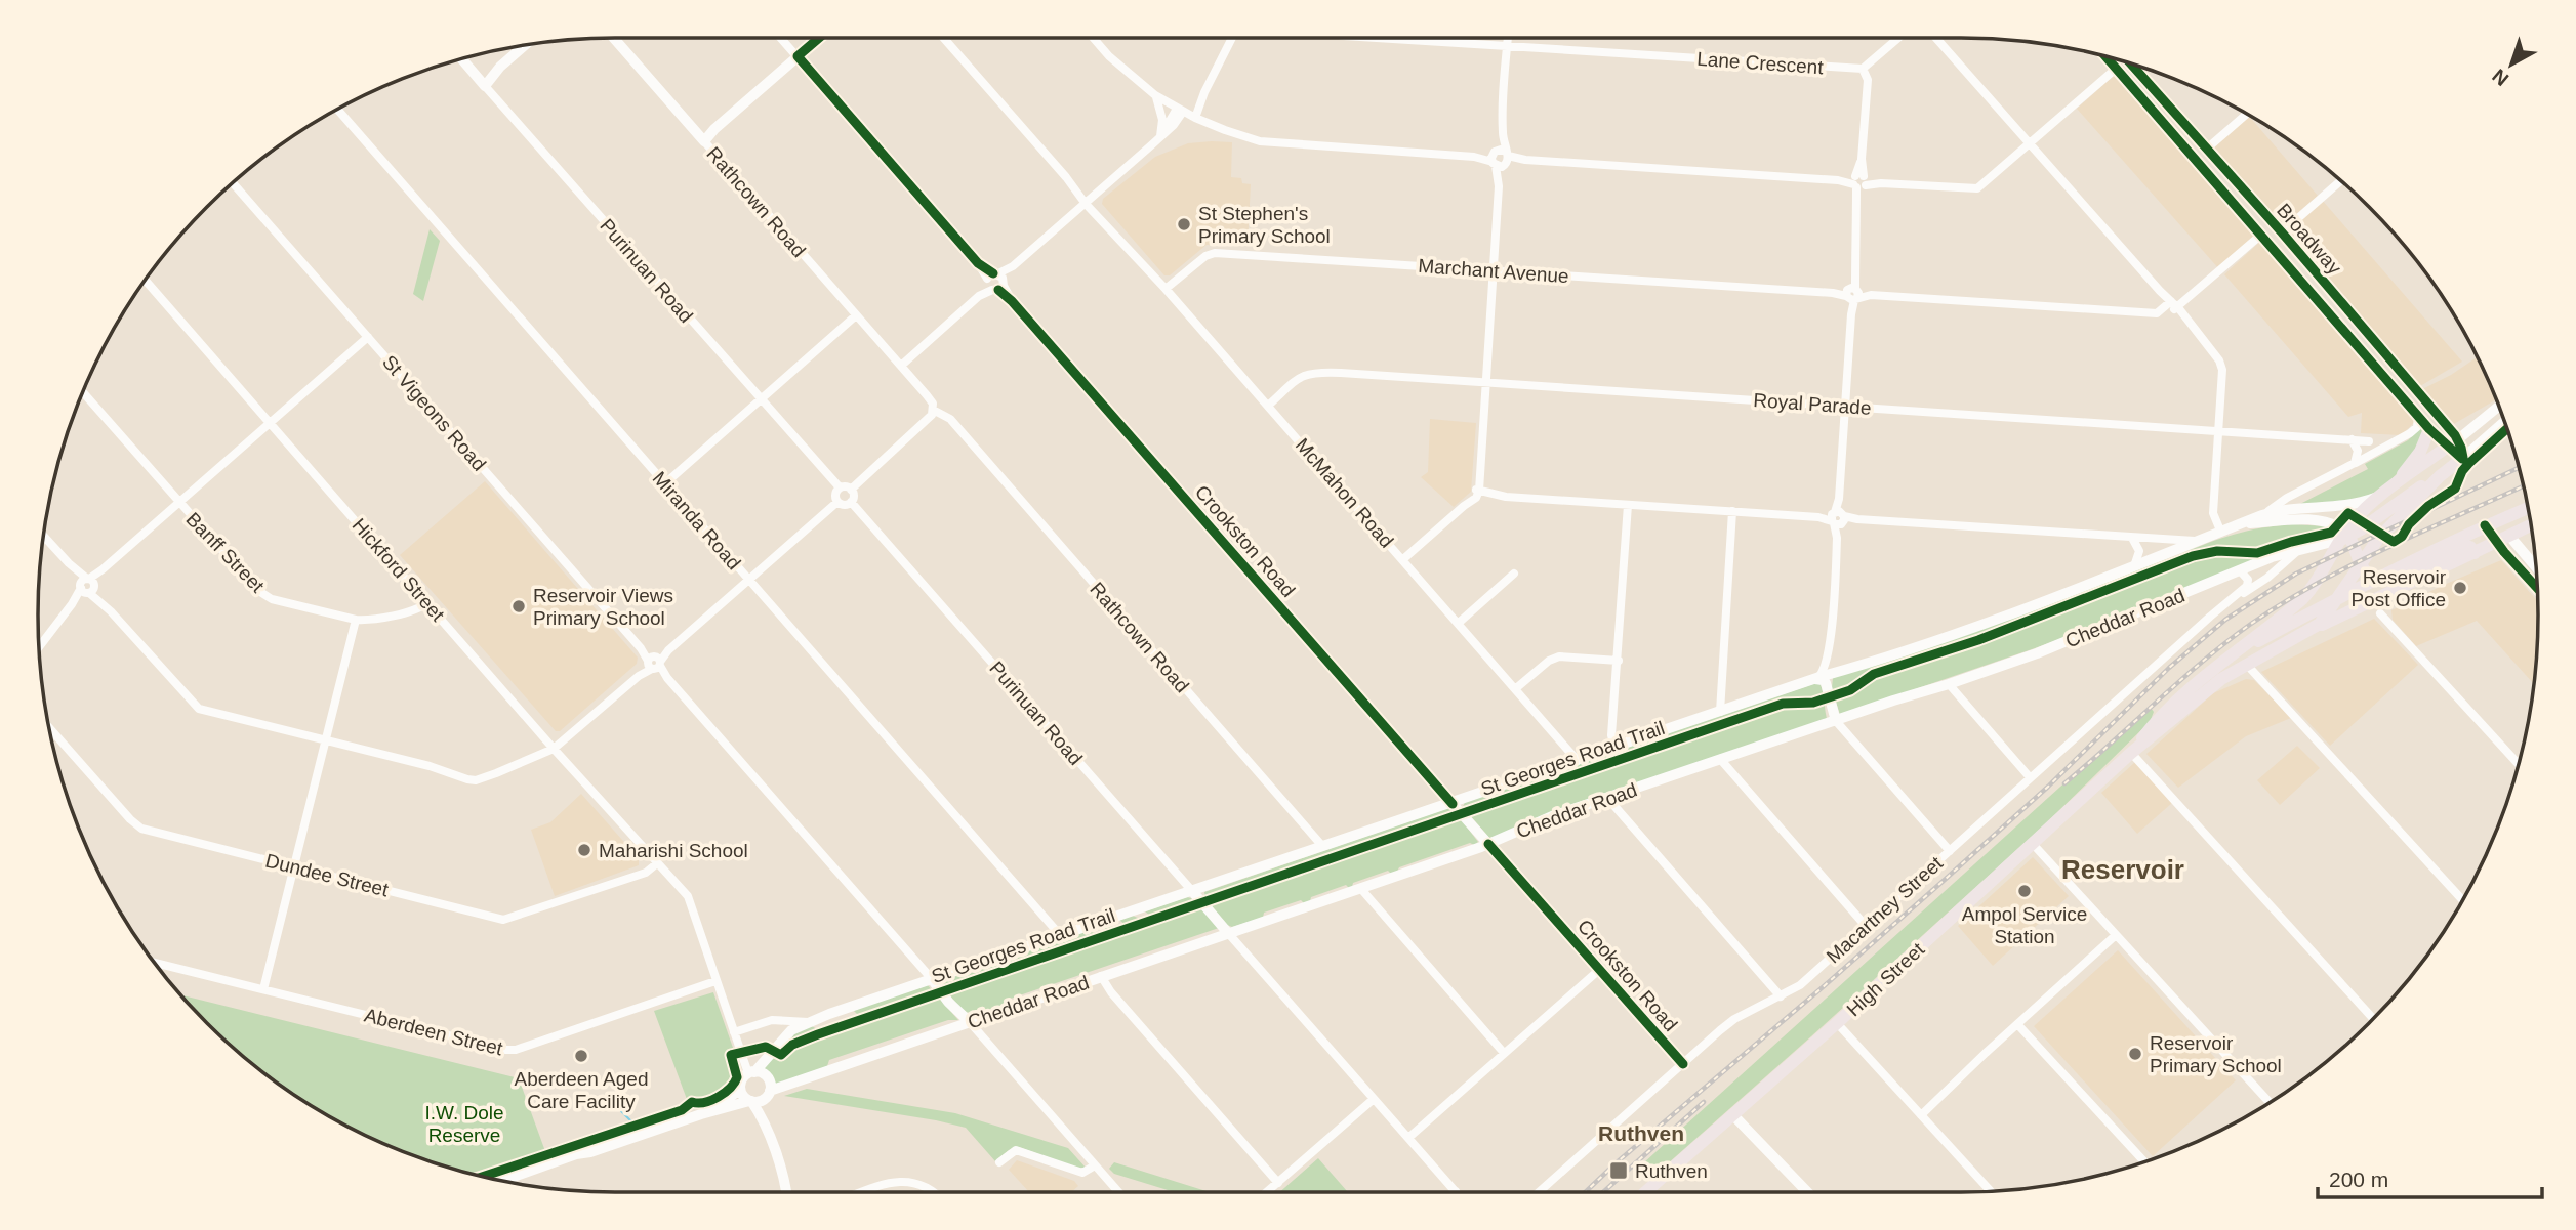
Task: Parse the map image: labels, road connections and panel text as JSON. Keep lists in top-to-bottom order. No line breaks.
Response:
{"streets":{"main road":["Rathcown Road","Broadway","Purinuan Road","Cheddar Road","High Street"],"street":["Lane Crescent","Marchant Avenue","Royal Parade","St Vigeons Road","McMahon Road","Miranda Road","Crookston Road","Banff Street","Hickford Street","Dundee Street","Macartney Street","Aberdeen Street"],"cycle path":["St Georges Road Trail"]},"crossings":[["Broadway","High Street"],["Marchant Avenue","McMahon Road"],["Royal Parade","McMahon Road"],["Crookston Road","Cheddar Road"],["Crookston Road","Macartney Street"],["Banff Street","Hickford Street"],["Hickford Street","Cheddar Road"],["Hickford Street","Dundee Street"],["Hickford Street","Aberdeen Street"],["Cheddar Road","Macartney Street"],["Cheddar Road","High Street"]],"districts":["Reservoir","Ruthven"],"parks":["I.W. Dole Reserve"],"places":{"other":["St Stephen's Primary School","Reservoir Post Office","Reservoir Views Primary School","Maharishi School","Ampol Service Station","Reservoir Primary School","Aberdeen Aged Care Facility"],"transit":["Ruthven"]},"scale_bar":"200 m","north":"bottom left"}
